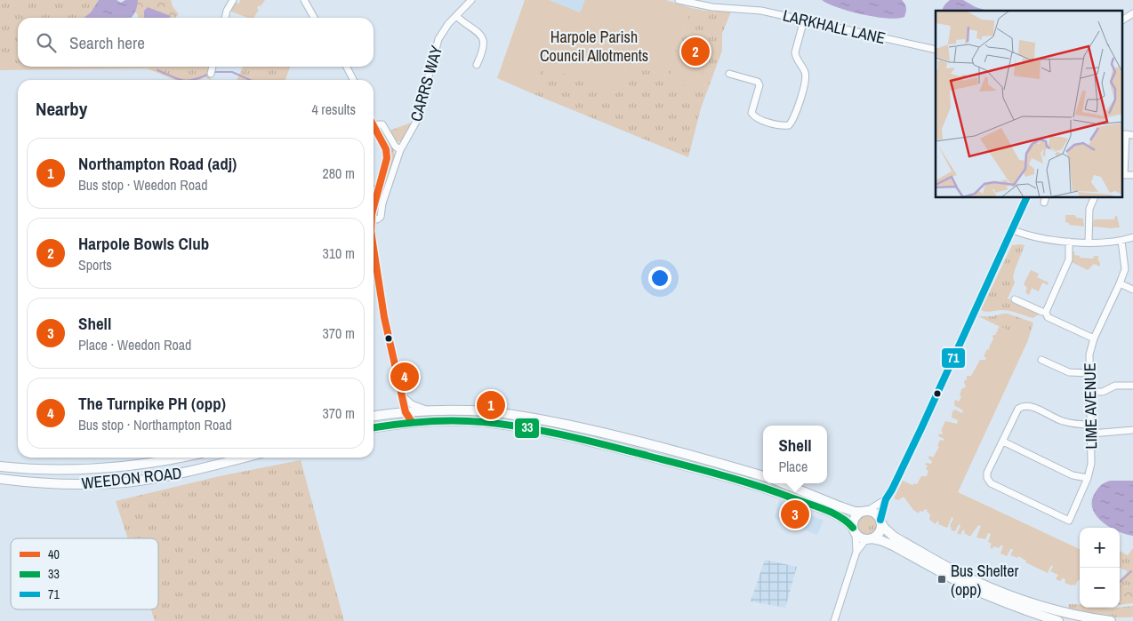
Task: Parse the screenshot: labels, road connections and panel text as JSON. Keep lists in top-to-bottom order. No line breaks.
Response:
{"streets":{"highway":["WEEDON ROAD"],"street":["LARKHALL LANE","CARRS WAY","LIME AVENUE"]},"parks":["Harpole Parish Council Allotments"],"places":{"transit":["Bus Shelter (opp)"]},"lines":["transit line 40","transit line 71","transit line 33"],"legend":["40","33","71"],"page":{"search":"Search here","pins":["2","4","1","3"],"heading":["Nearby","4 results"],"list":[{"mark":"1","name":"Northampton Road (adj)","note":"Bus stop · Weedon Road","value":"280 m"},{"mark":"2","name":"Harpole Bowls Club","note":"Sports","value":"310 m"},{"mark":"3","name":"Shell","note":"Place · Weedon Road","value":"370 m"},{"mark":"4","name":"The Turnpike PH (opp)","note":"Bus stop · Northampton Road","value":"370 m"}],"popup":["Shell","Place"],"map_buttons":["+","−"]}}
